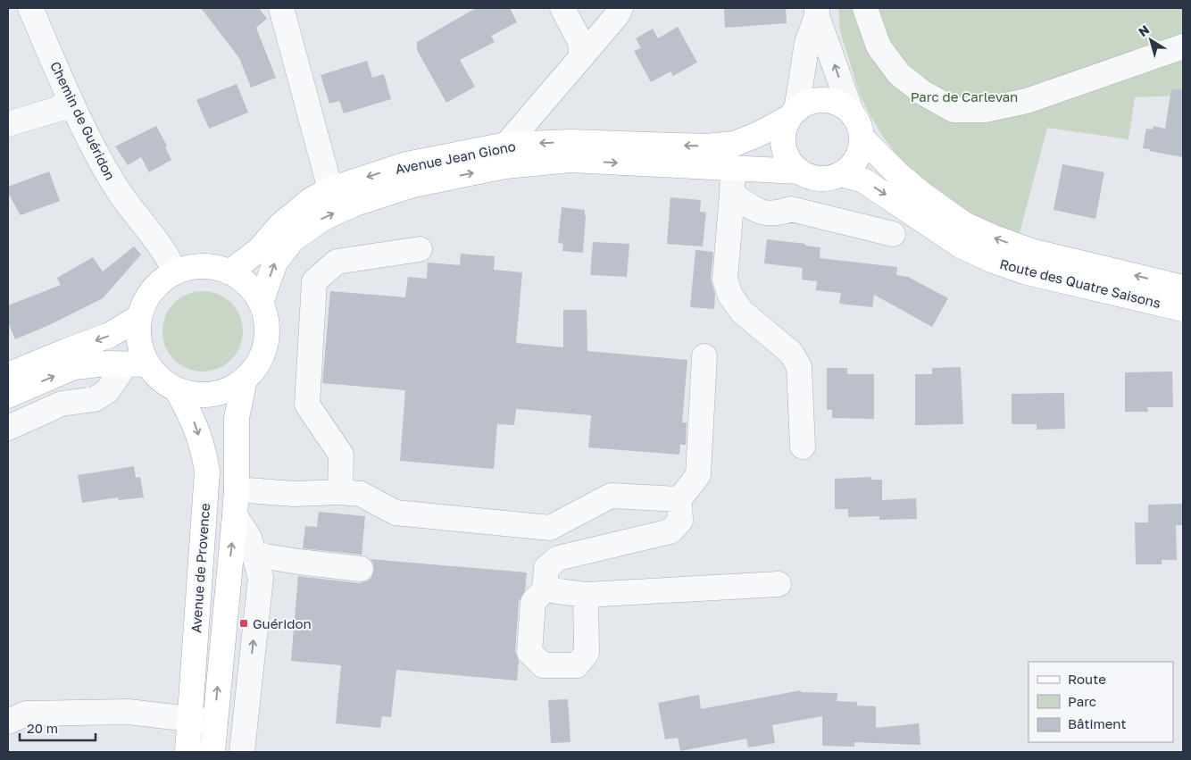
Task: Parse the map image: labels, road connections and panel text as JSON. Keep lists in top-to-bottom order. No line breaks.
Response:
{"streets":{"main road":["Avenue Jean Giono","Route des Quatre Saisons","Avenue de Provence"],"street":["Chemin de Guéridon"]},"crossings":[["Chemin de Guéridon","Avenue Jean Giono"],["Chemin de Guéridon","Avenue de Provence"],["Avenue Jean Giono","Route des Quatre Saisons"],["Avenue Jean Giono","Avenue de Provence"]],"parks":["Parc de Carlevan"],"places":{"transit":["Guéridon"]},"legend":["Route","Parc","Bâtiment"],"scale_bar":"20 m","north":"top left"}
